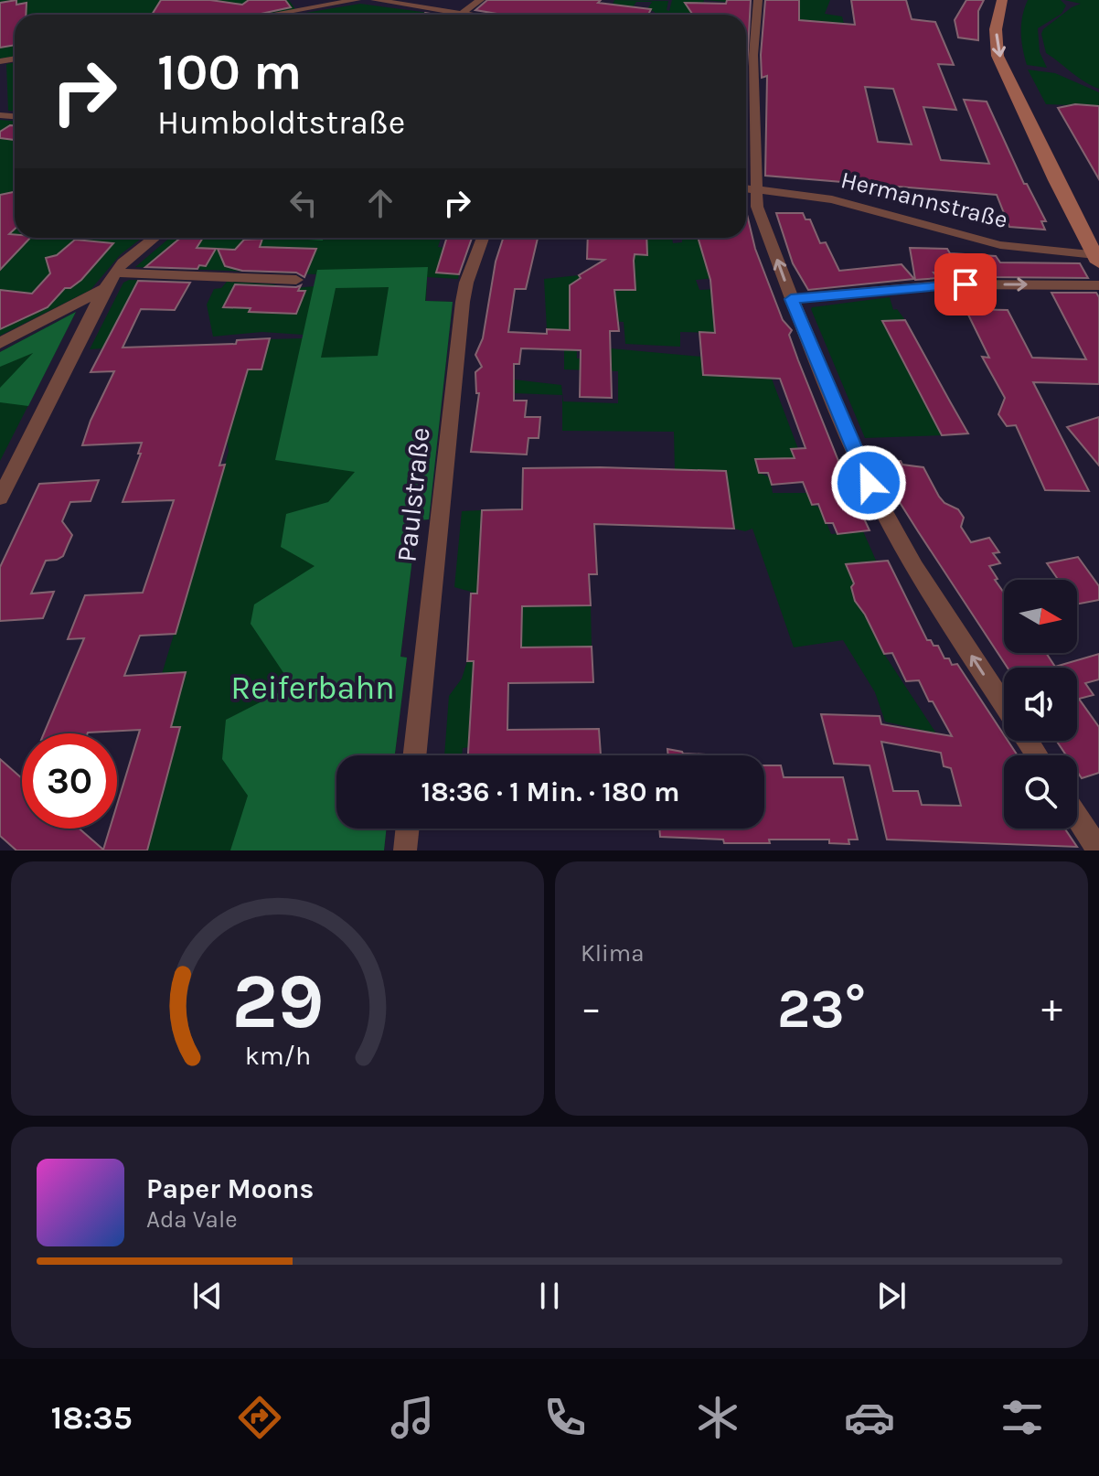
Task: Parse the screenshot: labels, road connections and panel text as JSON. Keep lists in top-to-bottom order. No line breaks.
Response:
{"streets":{"street":["Hermannstraße","Paulstraße"]},"parks":["Reiferbahn"],"north":"right","page":{"turn":["100 m","Humboldtstraße"],"limit":"30","trip":"18:36 · 1 Min. · 180 m","tile":"Klima","heat":["−","23°","+"],"song":["Paper Moons","Ada Vale"],"tabs":"18:35","gauge":["29","km/h"]}}
